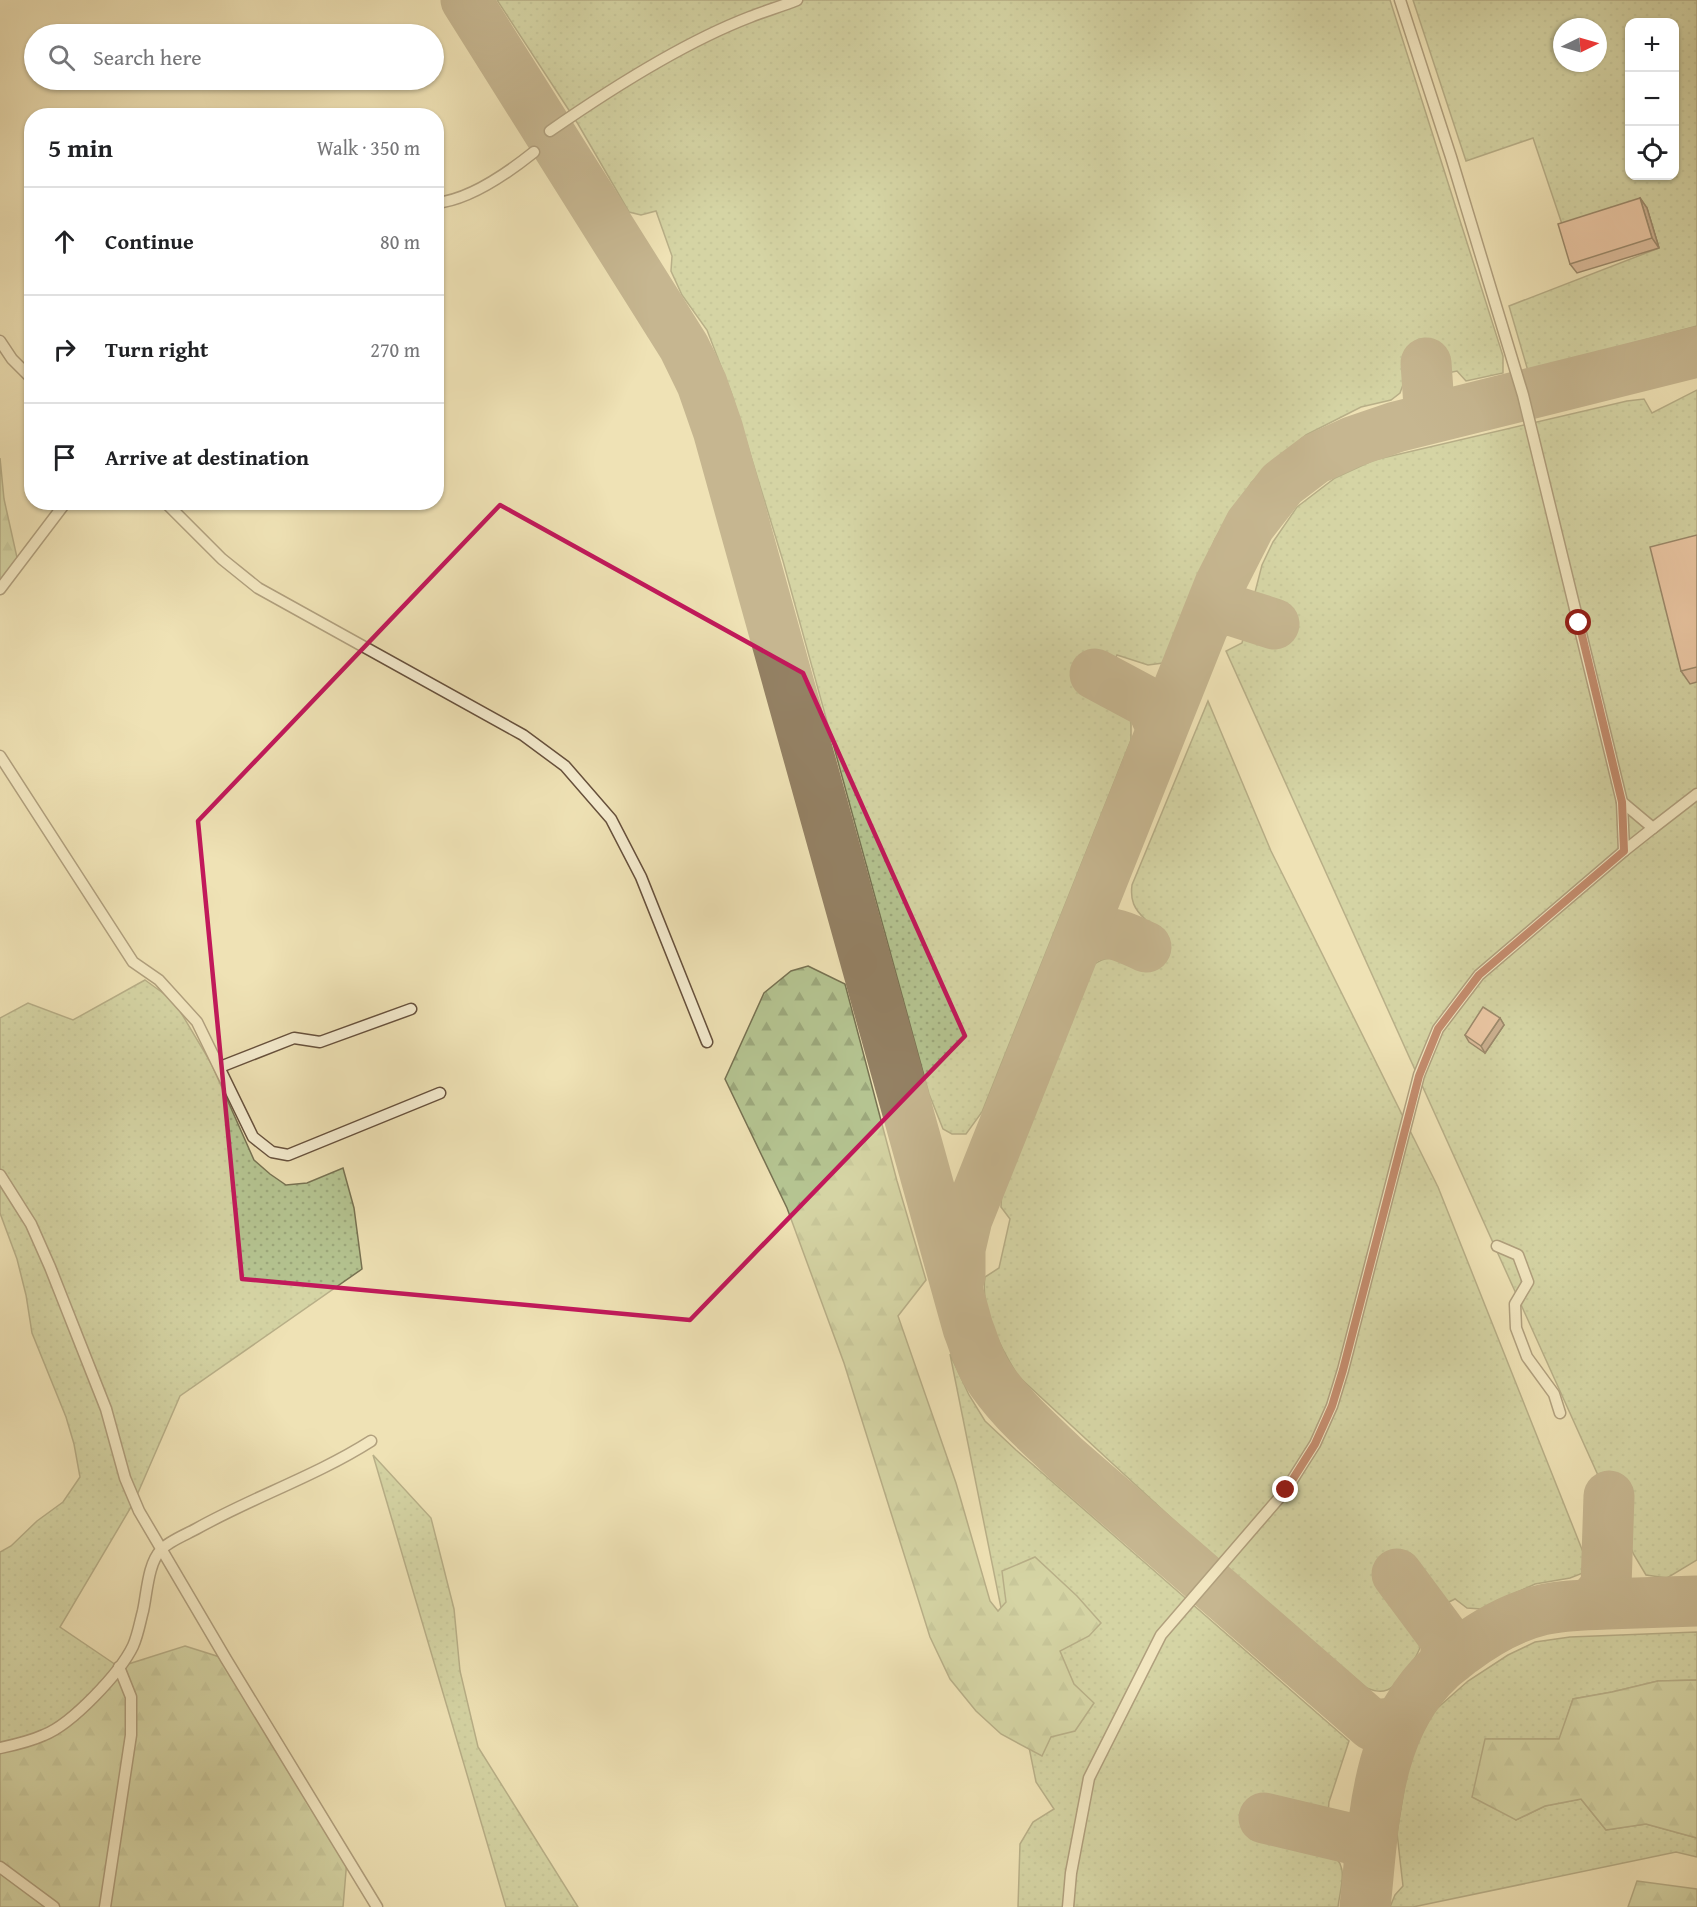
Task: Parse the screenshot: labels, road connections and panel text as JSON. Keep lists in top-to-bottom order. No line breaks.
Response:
{"north":"right","page":{"map_buttons":["+","−"],"search":"Search here","heading":["5 min","Walk · 350 m"],"list":[["Continue","80 m"],["Turn right","270 m"],"Arrive at destination"]}}
